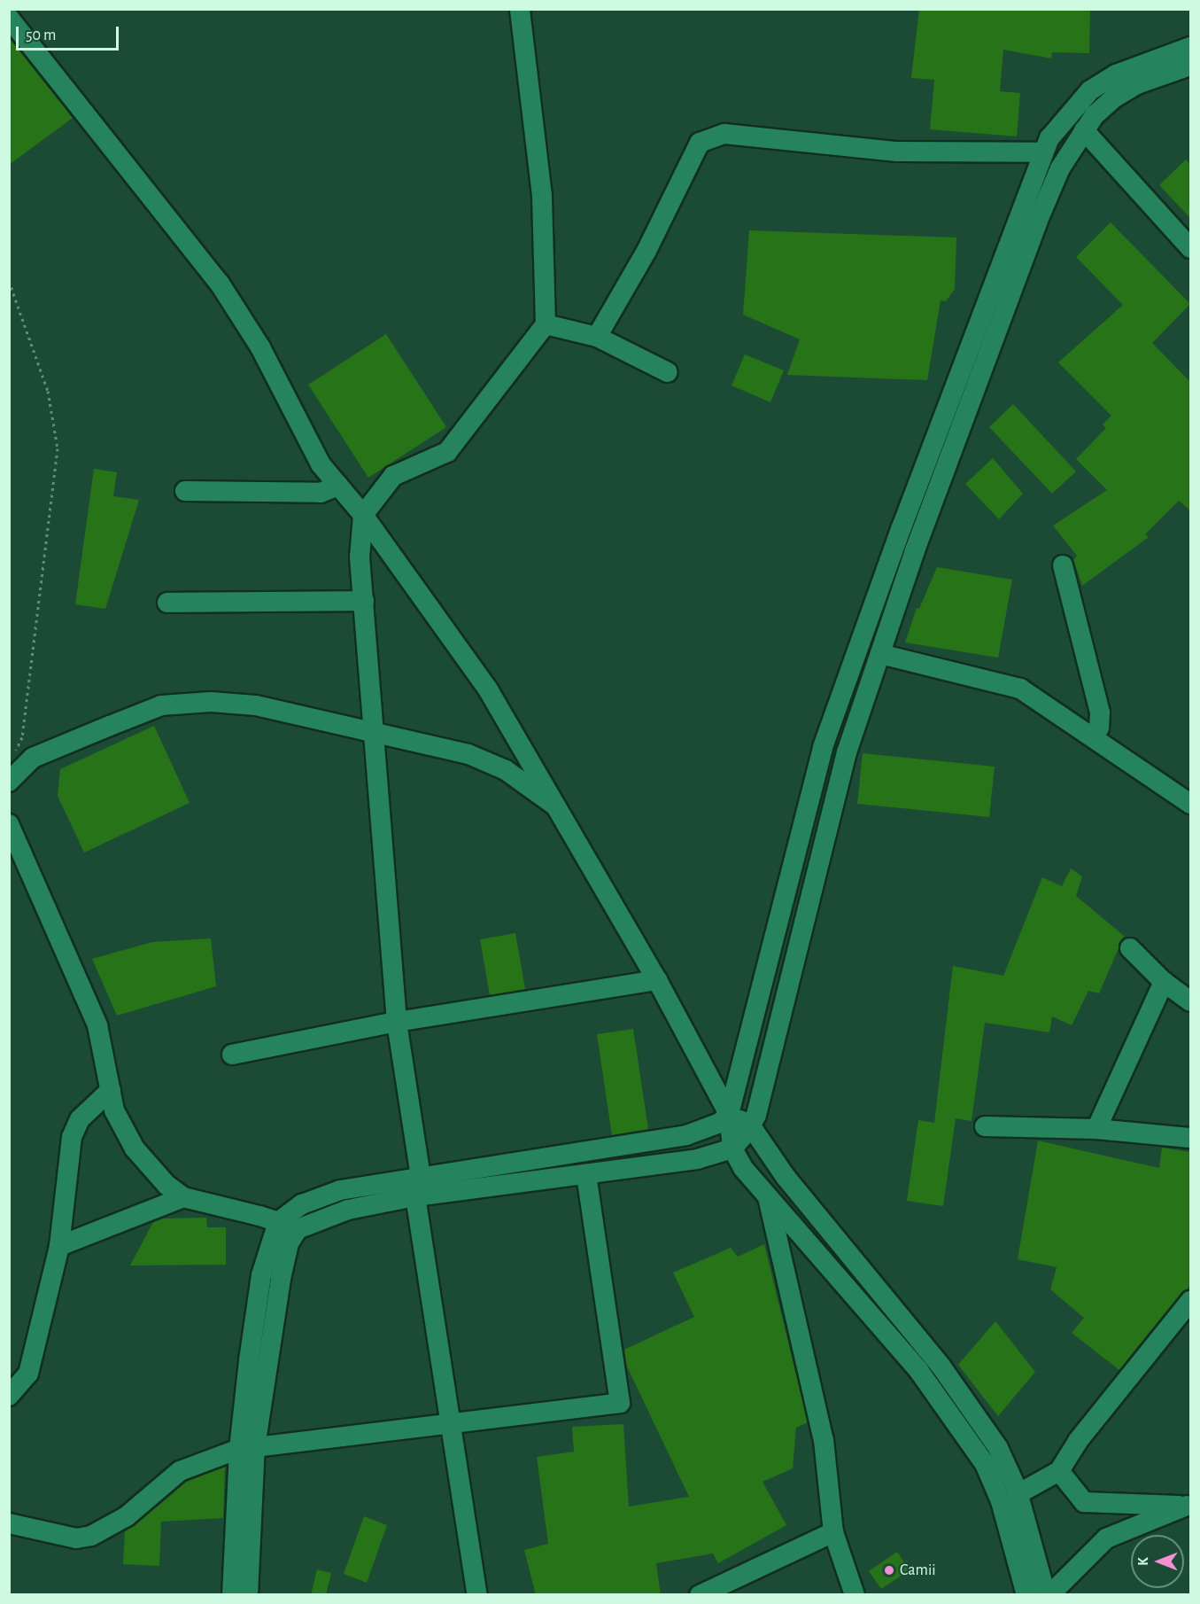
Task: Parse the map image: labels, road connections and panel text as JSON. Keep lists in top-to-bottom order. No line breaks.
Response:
{"places":["Camii"],"scale_bar":"50 m","north":"left"}
